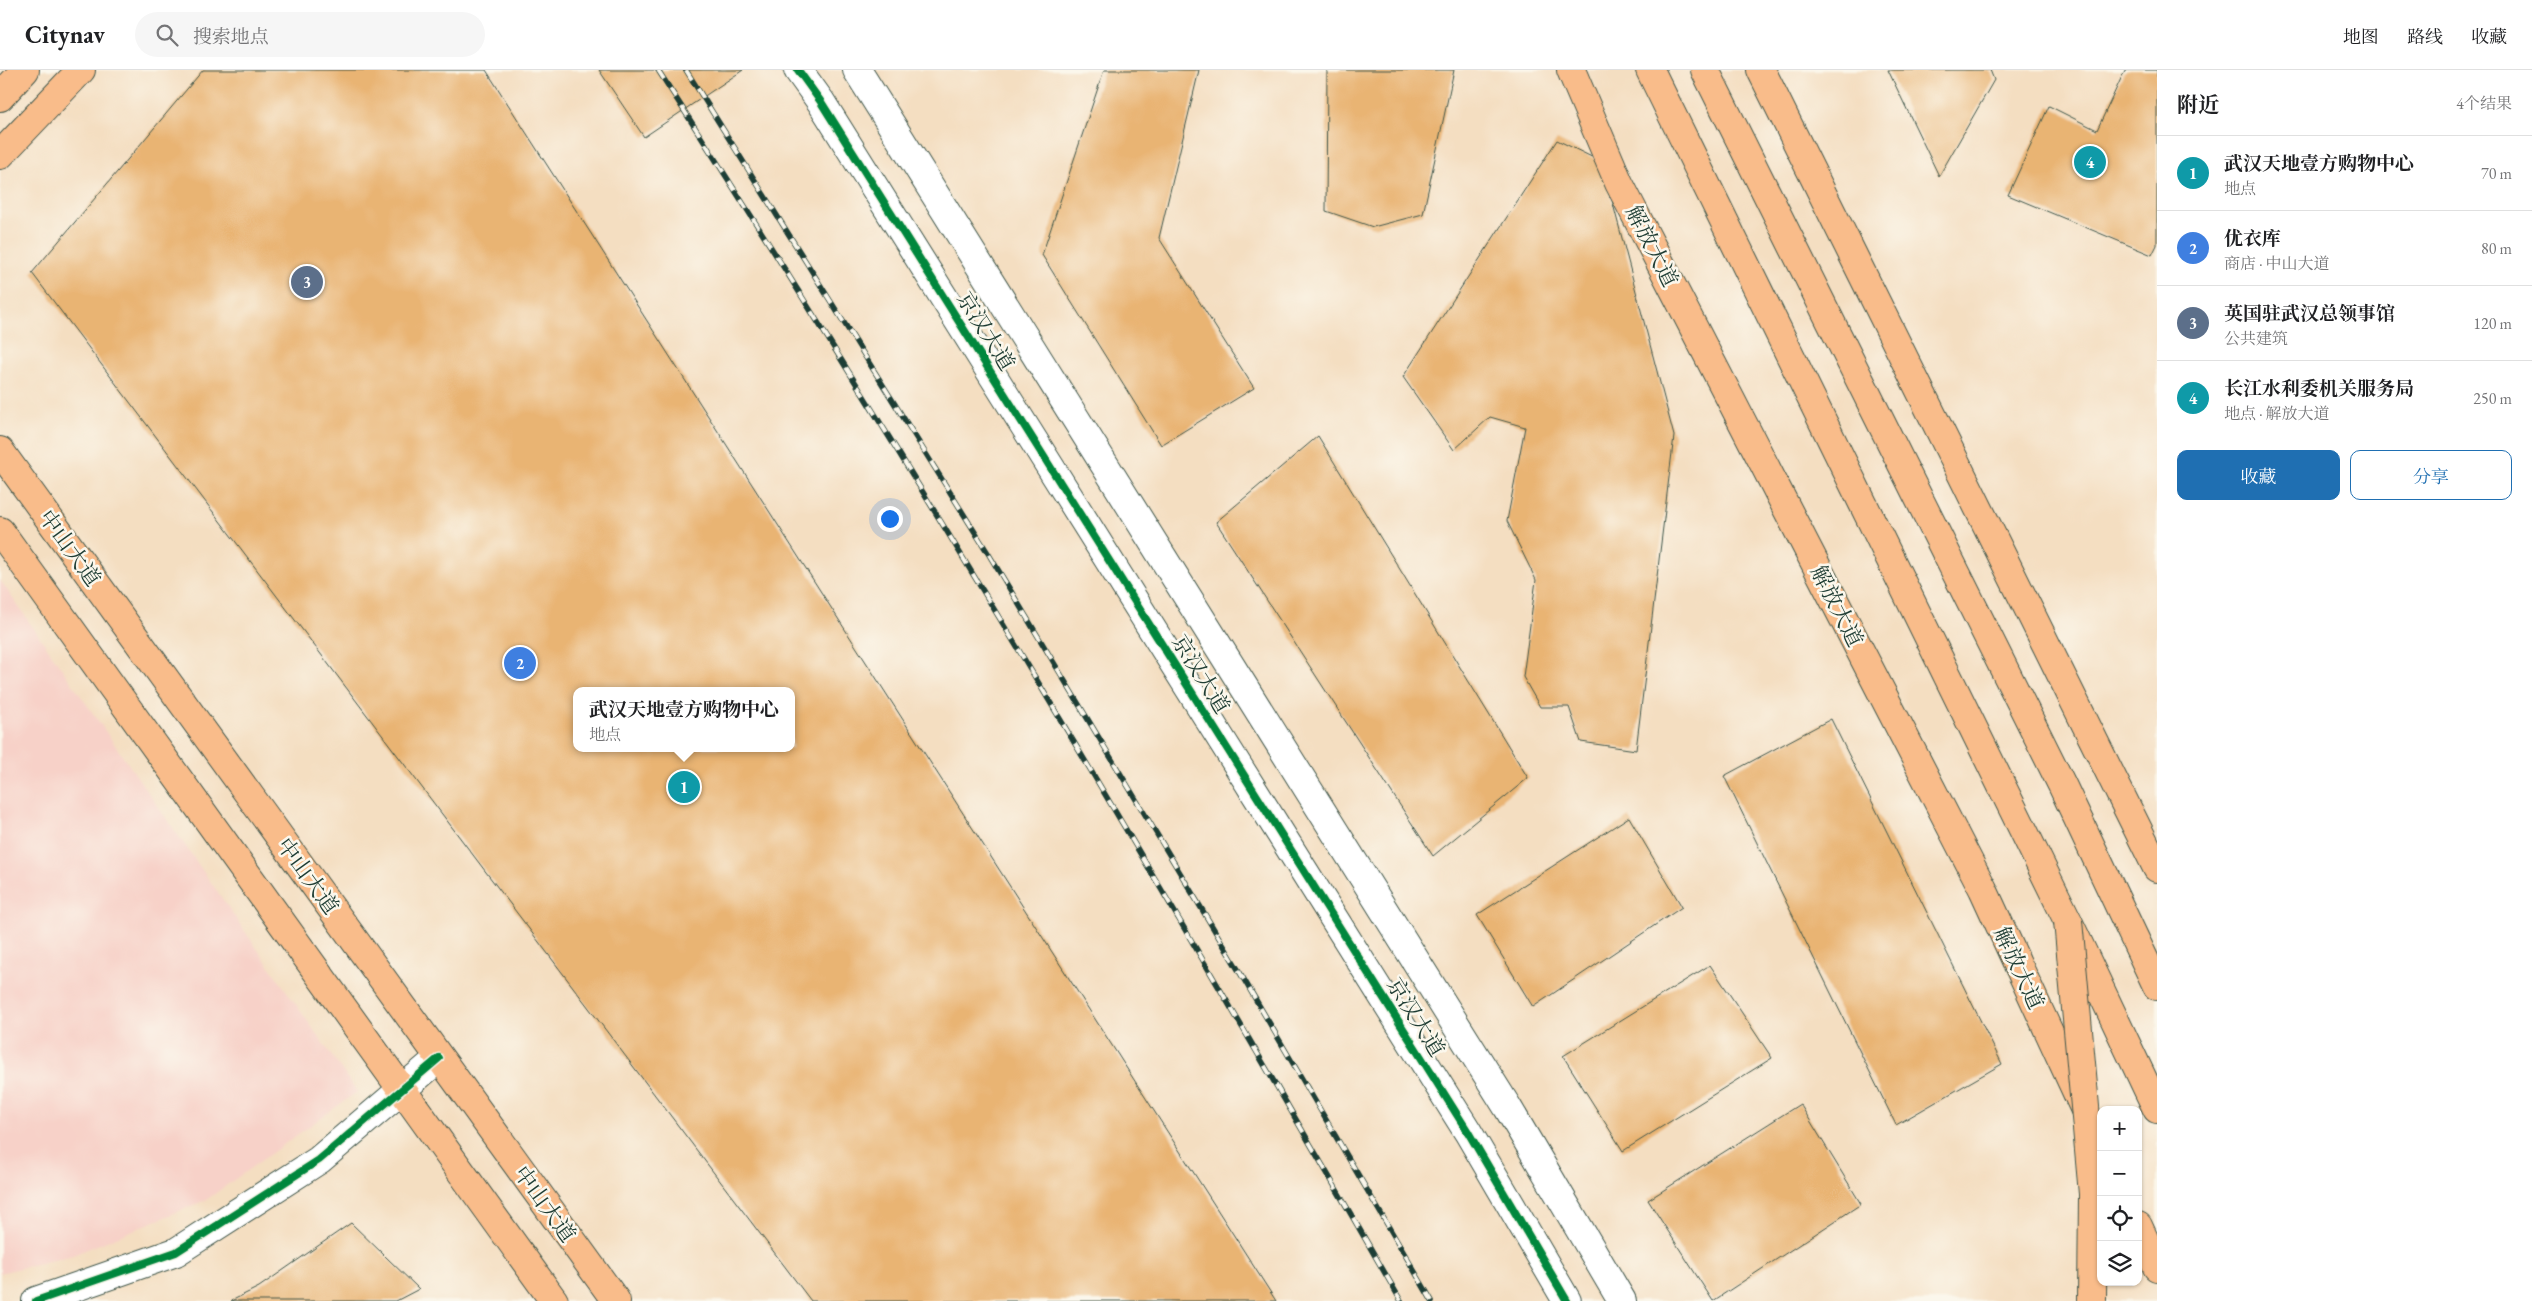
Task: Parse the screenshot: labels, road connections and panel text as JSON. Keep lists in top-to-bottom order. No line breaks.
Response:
{"streets":{"main road":["解放大道","中山大道"],"street":["京汉大道"]},"page":{"header":"Citynav","search":"搜索地点","nav":["地图","路线","收藏"],"heading":["附近","4个结果"],"list":[{"mark":"1","name":"武汉天地壹方购物中心","note":"地点","value":"70 m"},{"mark":"2","name":"优衣库","note":"商店 · 中山大道","value":"80 m"},{"mark":"3","name":"英国驻武汉总领事馆","note":"公共建筑","value":"120 m"},{"mark":"4","name":"长江水利委机关服务局","note":"地点 · 解放大道","value":"250 m"}],"pins":["4","3","2","1"],"buttons":["收藏","分享"],"popup":["武汉天地壹方购物中心","地点"],"map_buttons":["+","−"]}}
